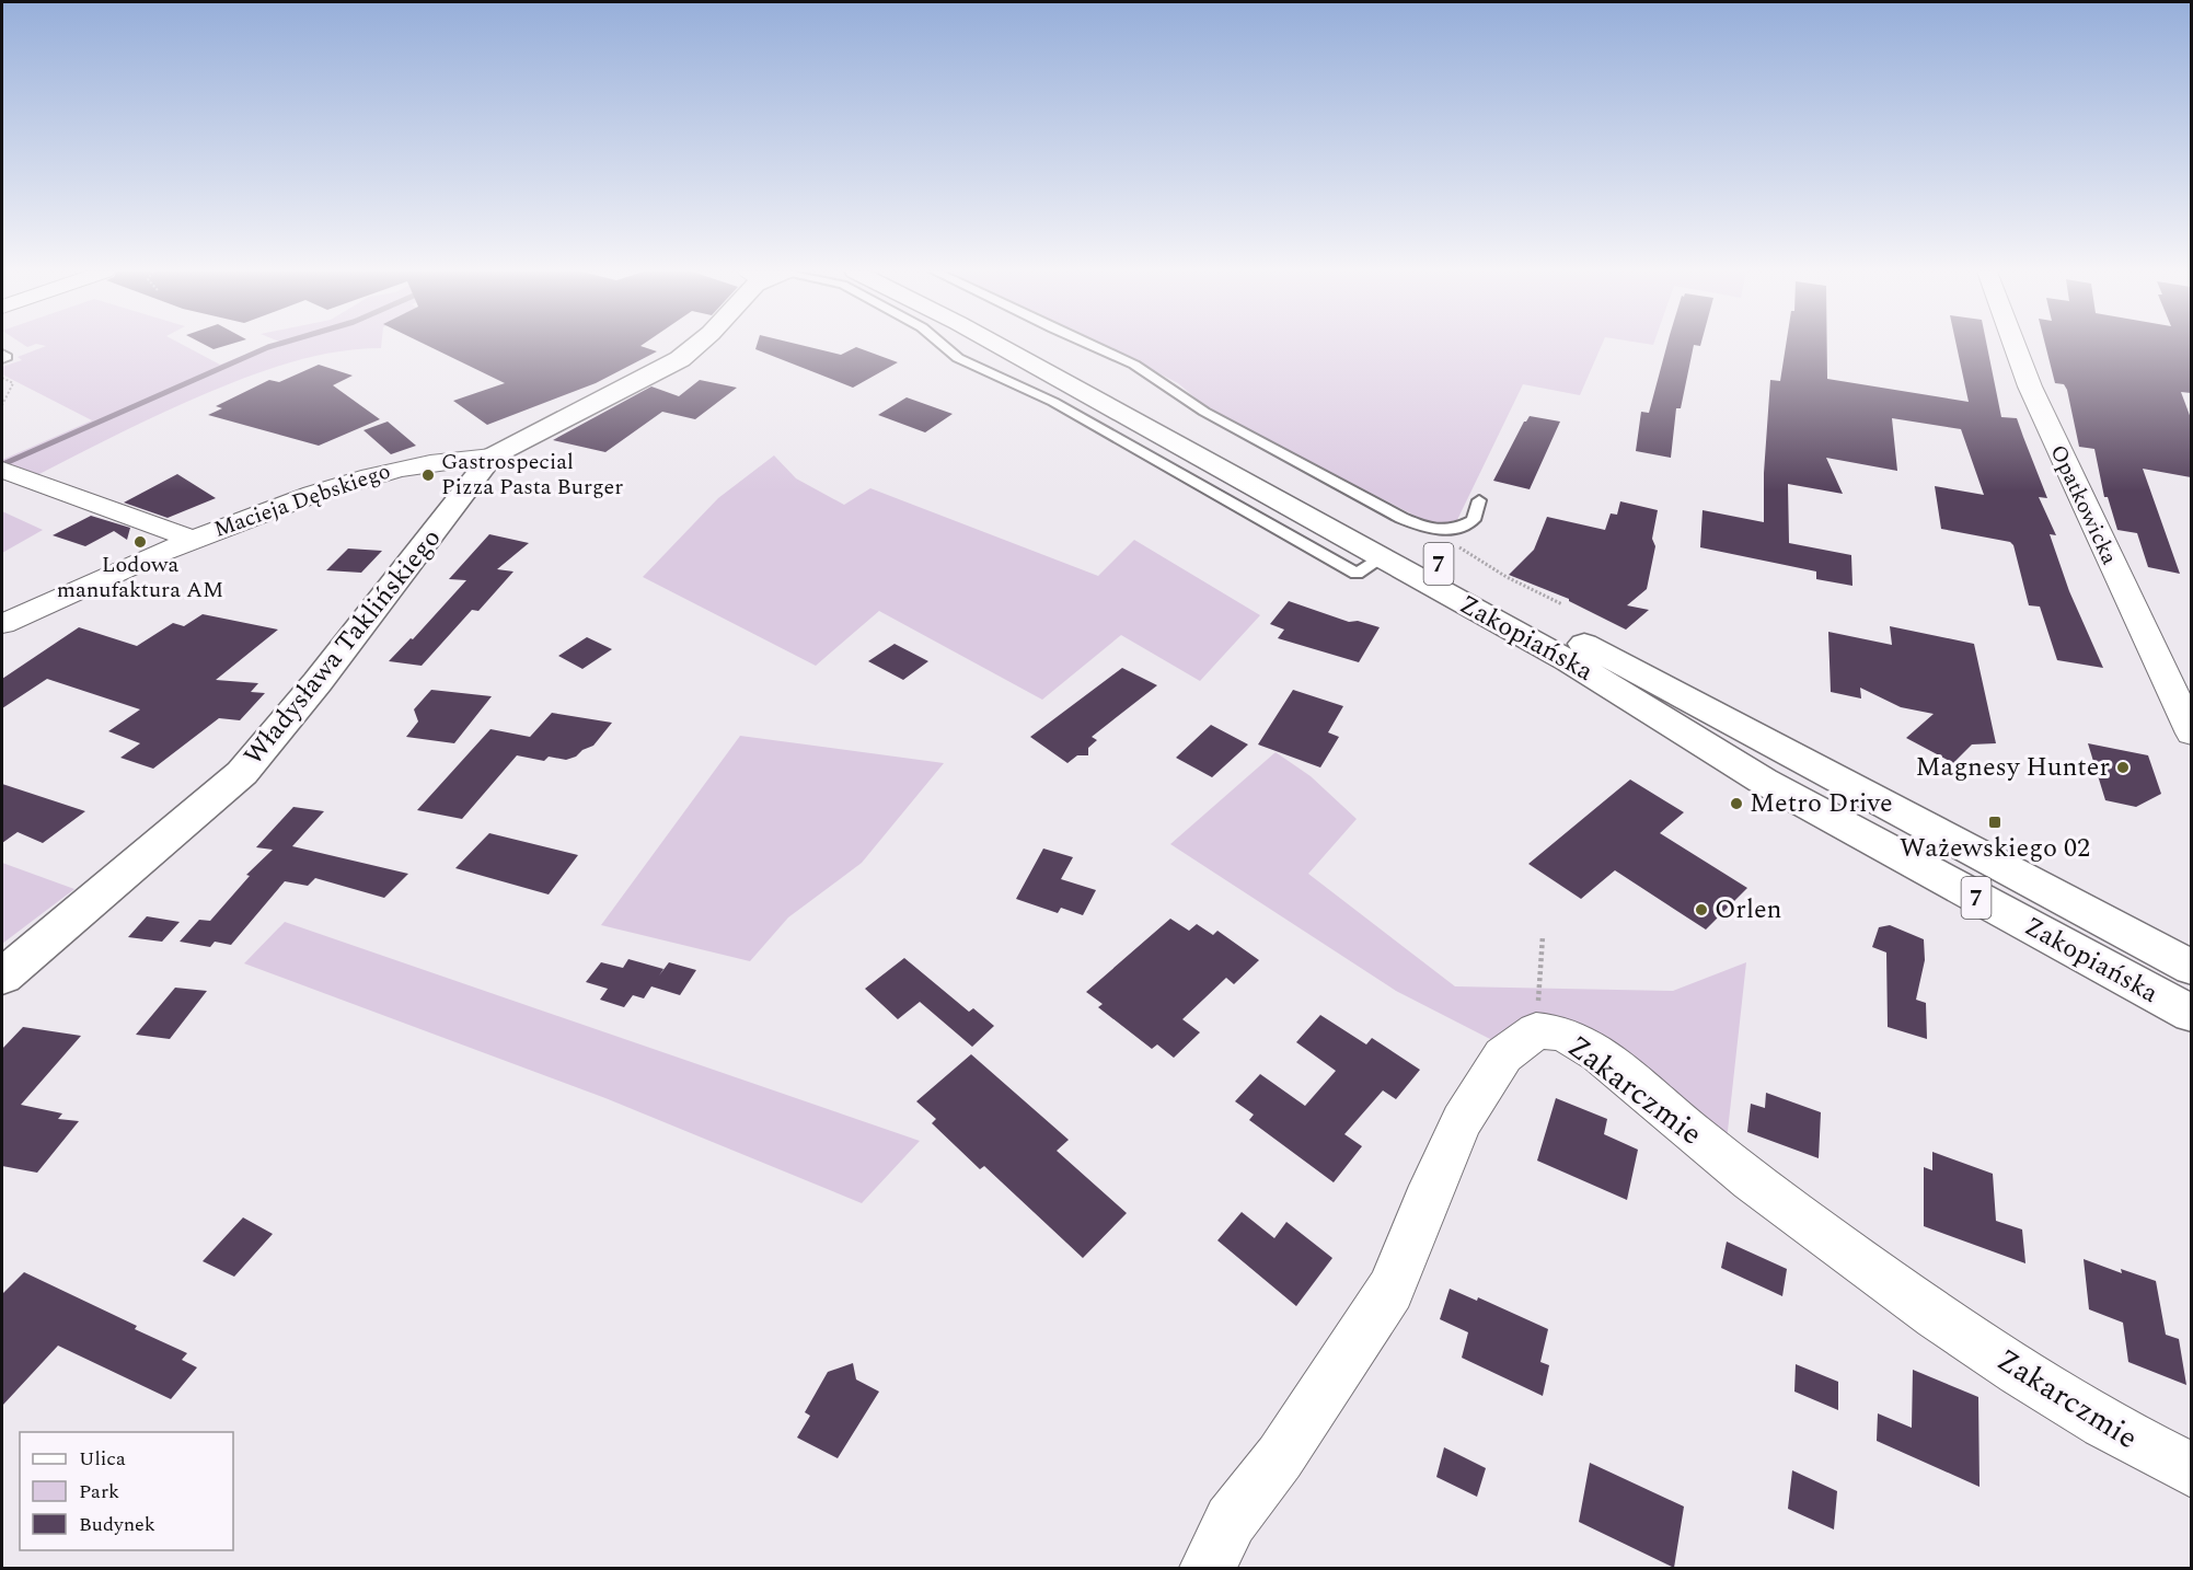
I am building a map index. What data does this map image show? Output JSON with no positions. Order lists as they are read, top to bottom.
{
  "streets": {
    "main road": ["7", "Zakopiańska", "Władysława Taklińskiego"],
    "street": ["Macieja Dębskiego", "Opatkowicka", "Zakarczmie"]
  },
  "crossings": [
    ["Macieja Dębskiego", "Władysława Taklińskiego"]
  ],
  "places": {
    "other": [
      "Gastrospecial Pizza Pasta Burger",
      "Lodowa manufaktura AM",
      "Magnesy Hunter",
      "Metro Drive",
      "Orlen"
    ],
    "transit": ["Ważewskiego 02"]
  },
  "legend": ["Ulica", "Park", "Budynek"]
}
